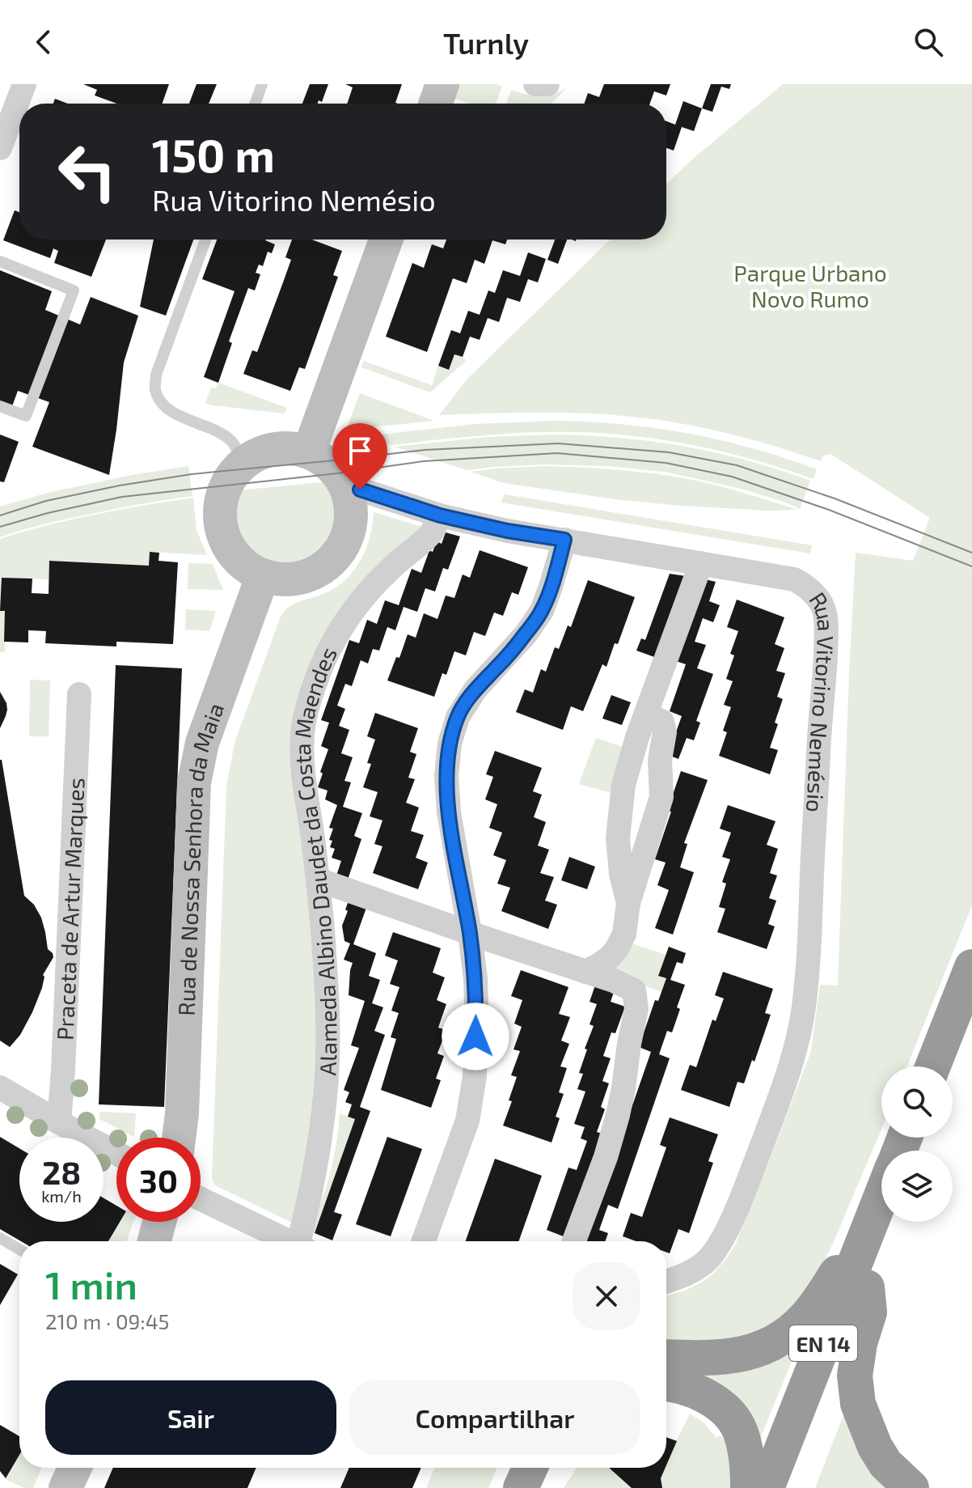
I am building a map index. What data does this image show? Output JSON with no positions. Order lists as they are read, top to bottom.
{
  "streets": {
    "highway": ["EN 14"],
    "street": [
      "Rua Vitorino Nemésio",
      "Rua de Nossa Senhora da Maia",
      "Alameda Albino Daudet da Costa Maendes",
      "Praceta de Artur Marques"
    ]
  },
  "crossings": [
    ["Rua Vitorino Nemésio", "Rua de Nossa Senhora da Maia"],
    ["Rua Vitorino Nemésio", "Alameda Albino Daudet da Costa Maendes"]
  ],
  "parks": ["Parque Urbano Novo Rumo"],
  "page": {
    "header": "Turnly",
    "turn": ["150 m", "Rua Vitorino Nemésio"],
    "speed": "28 km/h",
    "limit": "30",
    "heading": ["1 min", "210 m · 09:45"],
    "buttons": ["Sair", "Compartilhar"]
  }
}
